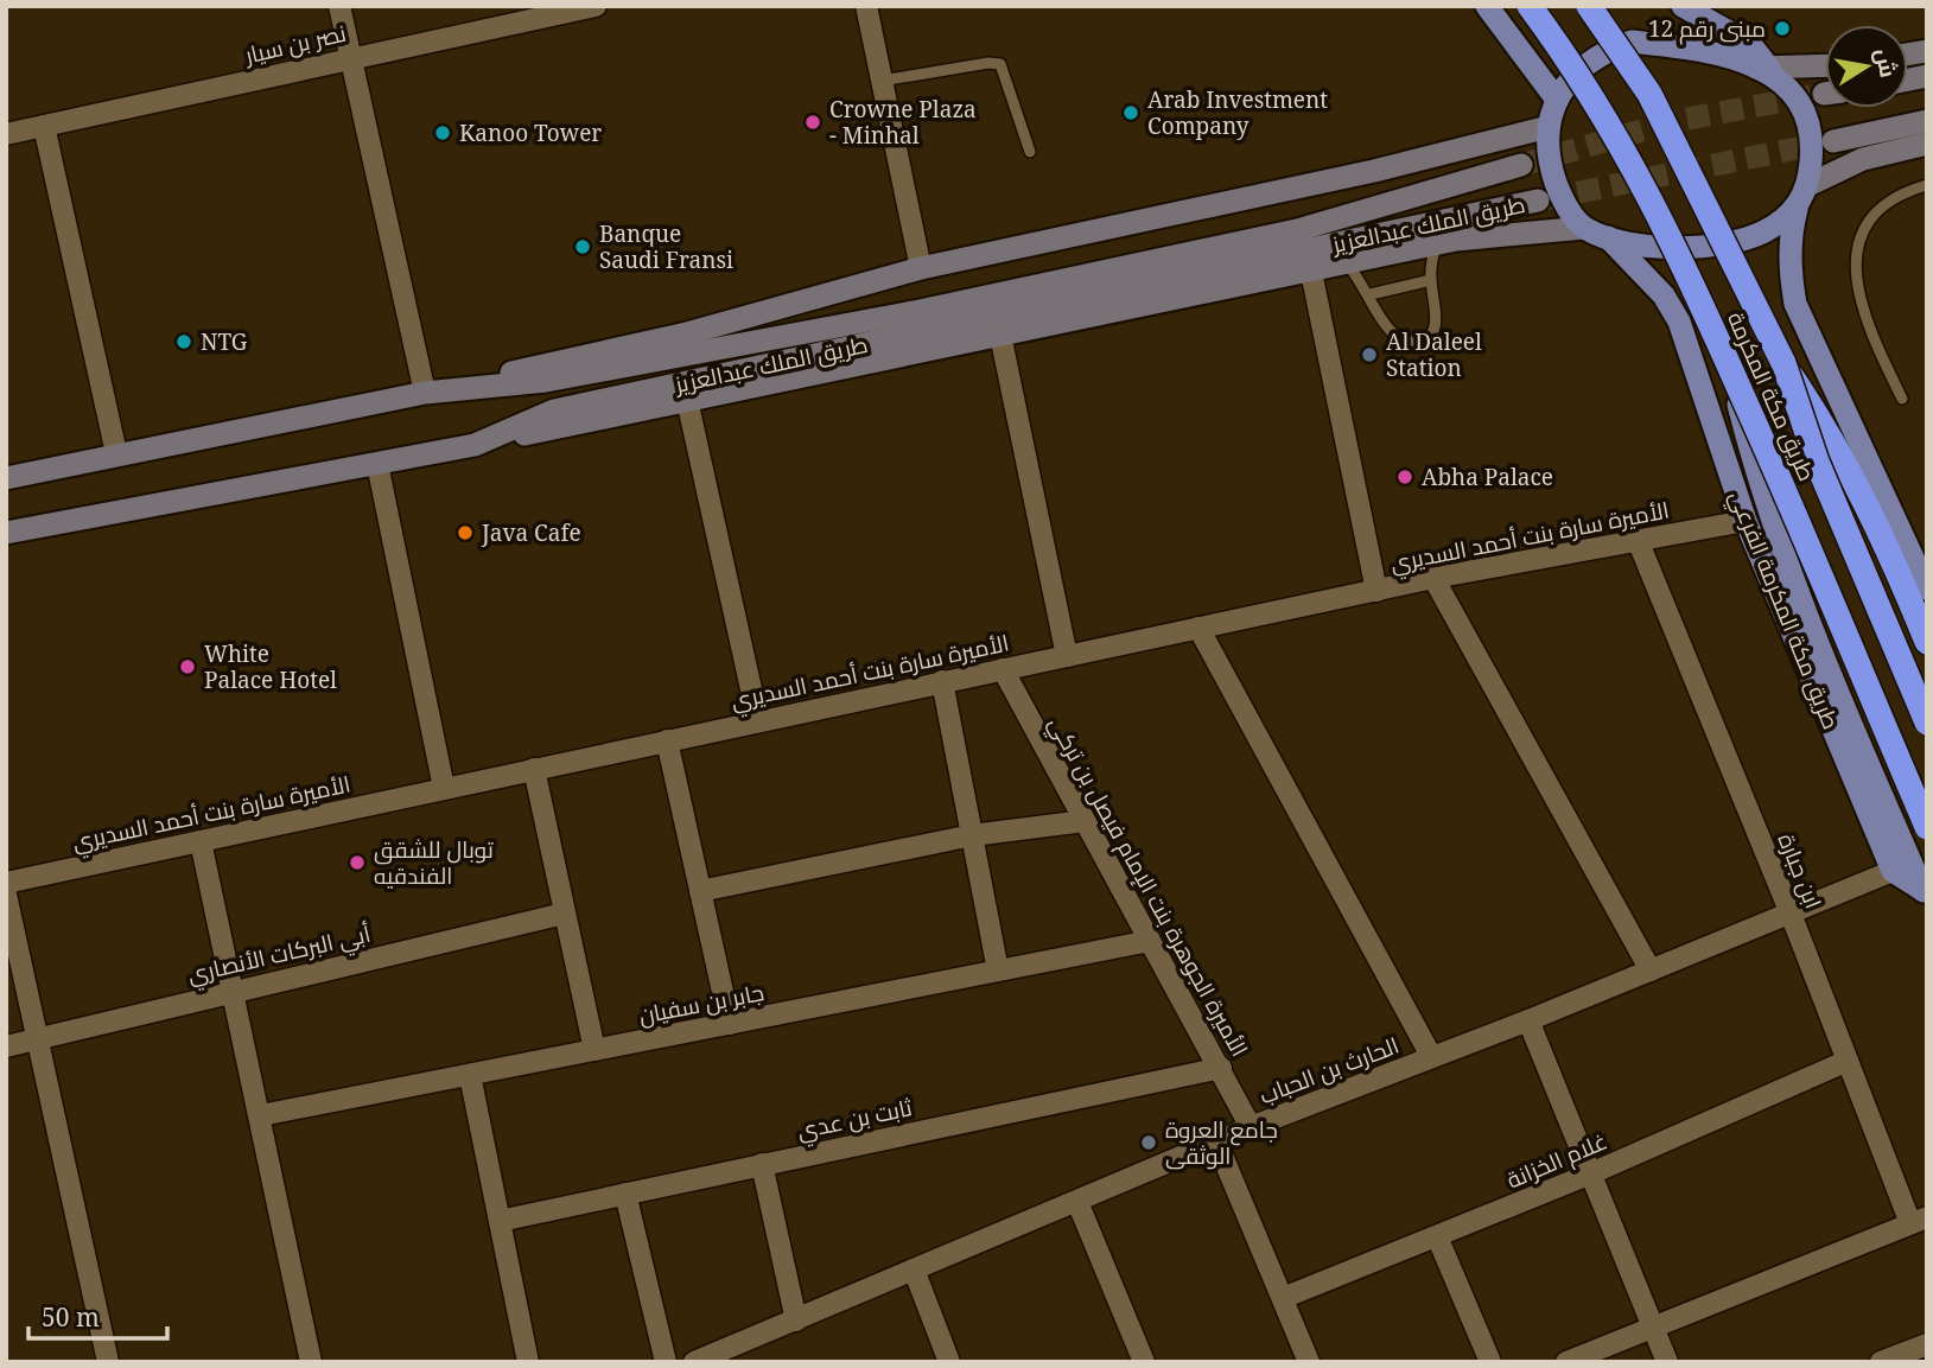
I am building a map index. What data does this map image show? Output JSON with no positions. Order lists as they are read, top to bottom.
{
  "streets": {
    "highway": ["طريق مكة المكرمة"],
    "main road": ["طريق الملك عبدالعزيز", "طريق مكة المكرمة الفرعي"],
    "street": [
      "نصر بن سيار",
      "الأميرة سارة بنت أحمد السديري",
      "ابن جبارة",
      "الأميرة الجوهرة بنت الإمام فيصل بن تركي",
      "أبي البركات الأنصاري",
      "جابر بن سفيان",
      "الحارث بن الحباب",
      "ثابت بن عدي",
      "غلام الخزانة"
    ]
  },
  "crossings": [
    ["الأميرة سارة بنت أحمد السديري", "طريق مكة المكرمة الفرعي"],
    ["الأميرة سارة بنت أحمد السديري", "ابن جبارة"],
    ["الأميرة سارة بنت أحمد السديري", "الأميرة الجوهرة بنت الإمام فيصل بن تركي"],
    ["طريق مكة المكرمة الفرعي", "الحارث بن الحباب"],
    ["ابن جبارة", "الحارث بن الحباب"],
    ["ابن جبارة", "غلام الخزانة"],
    ["الأميرة الجوهرة بنت الإمام فيصل بن تركي", "جابر بن سفيان"],
    ["الأميرة الجوهرة بنت الإمام فيصل بن تركي", "الحارث بن الحباب"],
    ["الأميرة الجوهرة بنت الإمام فيصل بن تركي", "ثابت بن عدي"]
  ],
  "places": [
    "مبنى رقم 12",
    "Arab Investment Company",
    "Crowne Plaza - Minhal",
    "Kanoo Tower",
    "Banque Saudi Fransi",
    "NTG",
    "Al Daleel Station",
    "Abha Palace",
    "Java Cafe",
    "White Palace Hotel",
    "توبال للشقق الفندقيه",
    "جامع العروة الوثقى"
  ],
  "scale_bar": "50 m",
  "north": "right"
}
